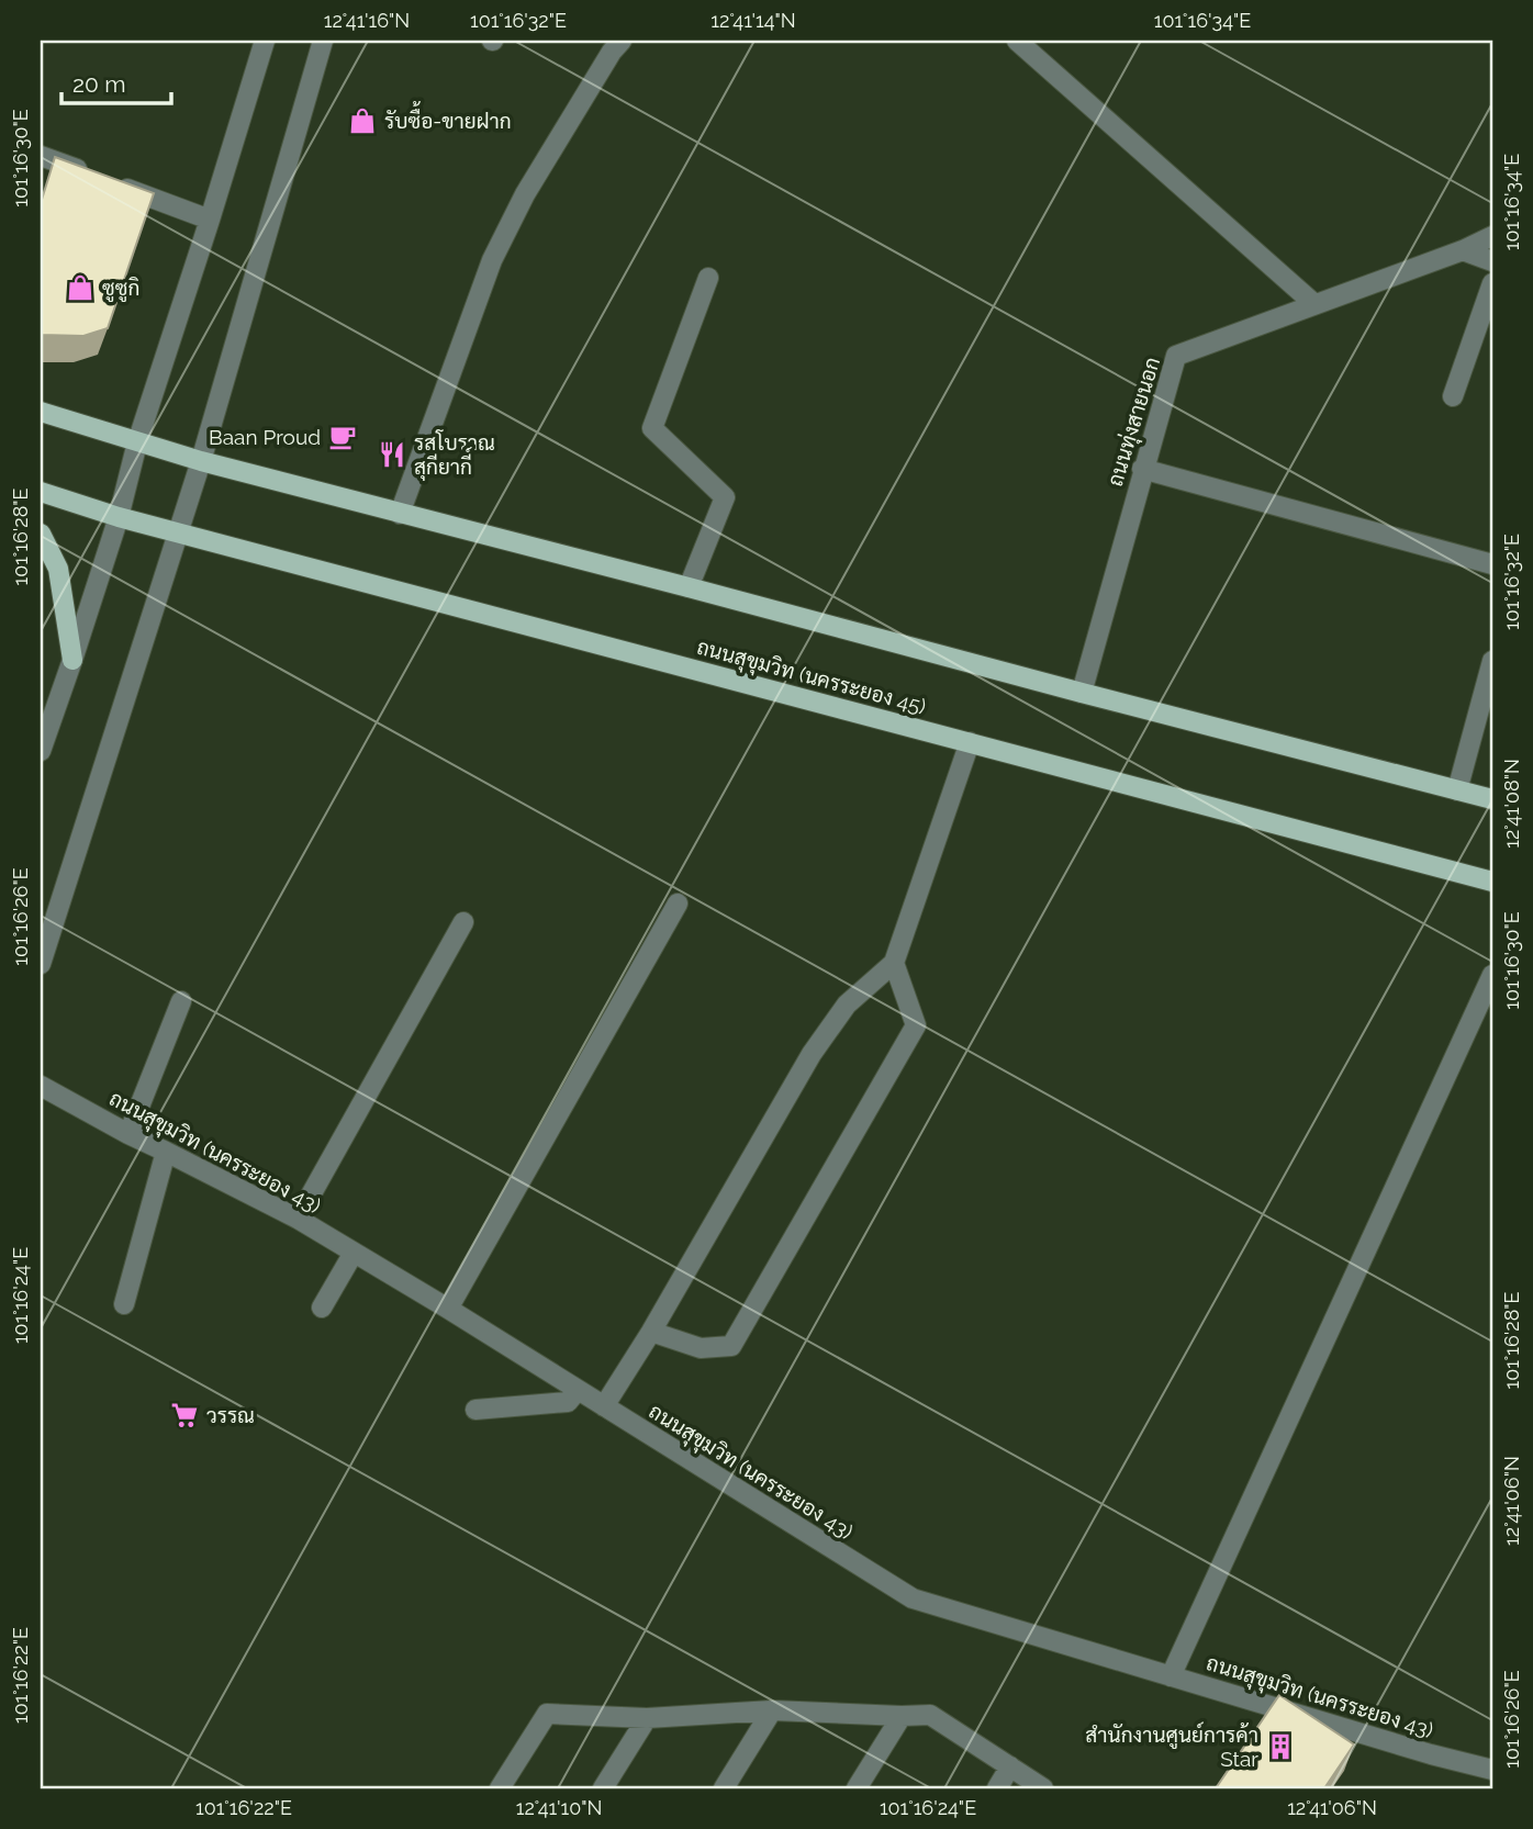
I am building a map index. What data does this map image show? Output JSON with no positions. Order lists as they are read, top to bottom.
{
  "streets": {
    "main road": ["ถนนสุขุมวิท (นครระยอง 45)"],
    "street": ["ถนนทุ่งสายนอก", "ถนนสุขุมวิท (นครระยอง 43)"]
  },
  "places": {
    "shop": ["รับซื้อ-ขายฝาก", "ซูซูกิ"],
    "cafe": ["Baan Proud"],
    "restaurant": ["รสโบราณ สุกียากี์"],
    "supermarket": ["วรรณ"],
    "building": ["สำนักงานศูนย์การค้า Star"]
  },
  "scale_bar": "20 m",
  "coordinates": [
    "12°41'16\"N",
    "101°16'32\"E",
    "12°41'14\"N",
    "101°16'34\"E",
    "101°16'30\"E",
    "101°16'28\"E",
    "12°41'08\"N",
    "101°16'26\"E",
    "101°16'24\"E",
    "12°41'06\"N",
    "101°16'22\"E",
    "12°41'10\"N"
  ]
}
